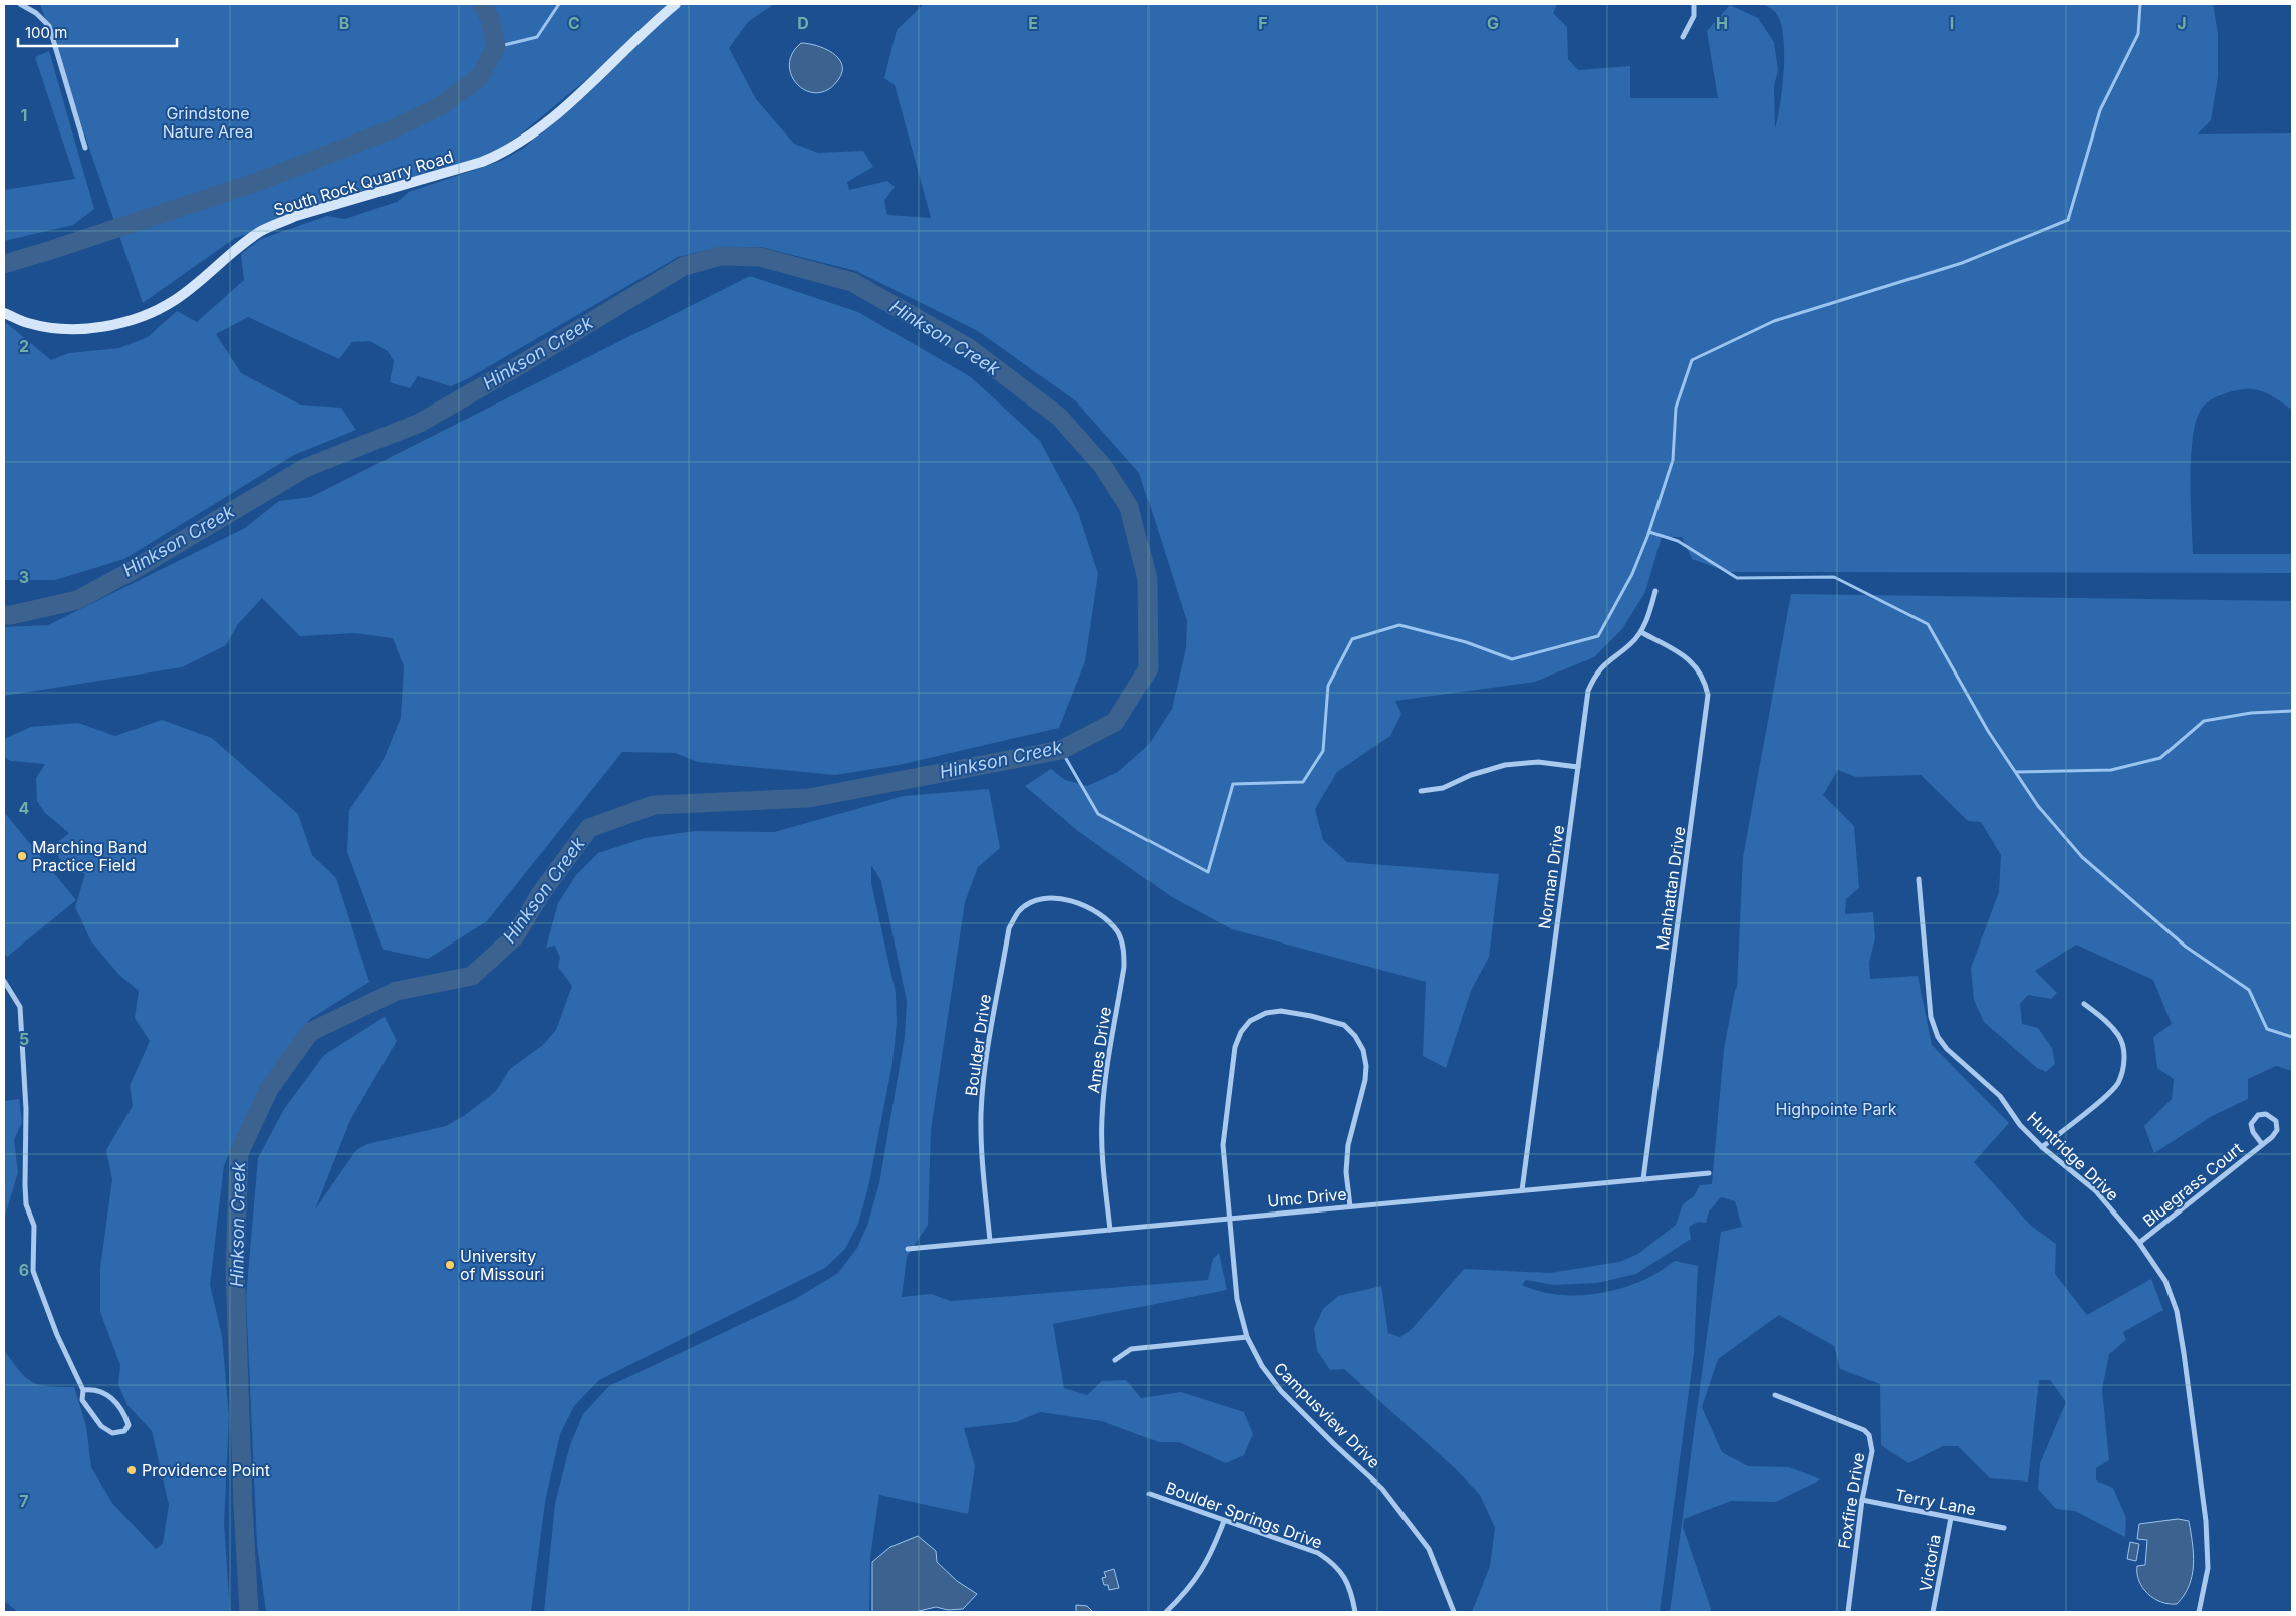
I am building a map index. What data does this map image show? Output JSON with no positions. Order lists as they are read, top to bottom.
{
  "streets": {
    "street": [
      "South Rock Quarry Road",
      "Norman Drive",
      "Manhattan Drive",
      "Boulder Drive",
      "Ames Drive",
      "Huntridge Drive",
      "Bluegrass Court",
      "Umc Drive",
      "Campusview Drive",
      "Foxfire Drive",
      "Terry Lane",
      "Boulder Springs Drive",
      "Victoria"
    ]
  },
  "crossings": [
    ["Norman Drive", "Manhattan Drive"],
    ["Norman Drive", "Umc Drive"],
    ["Manhattan Drive", "Umc Drive"],
    ["Boulder Drive", "Ames Drive"],
    ["Boulder Drive", "Umc Drive"],
    ["Ames Drive", "Umc Drive"],
    ["Huntridge Drive", "Bluegrass Court"],
    ["Umc Drive", "Campusview Drive"],
    ["Foxfire Drive", "Terry Lane"],
    ["Terry Lane", "Victoria"]
  ],
  "water": ["Hinkson Creek"],
  "parks": ["Grindstone Nature Area", "Highpointe Park"],
  "places": ["Marching Band Practice Field", "University of Missouri", "Providence Point"],
  "scale_bar": "100 m",
  "grid": {
    "columns": [
      "B",
      "C",
      "D",
      "E",
      "F",
      "G",
      "H",
      "I",
      "J"
    ],
    "rows": [
      "1",
      "2",
      "3",
      "4",
      "5",
      "6",
      "7"
    ]
  }
}
